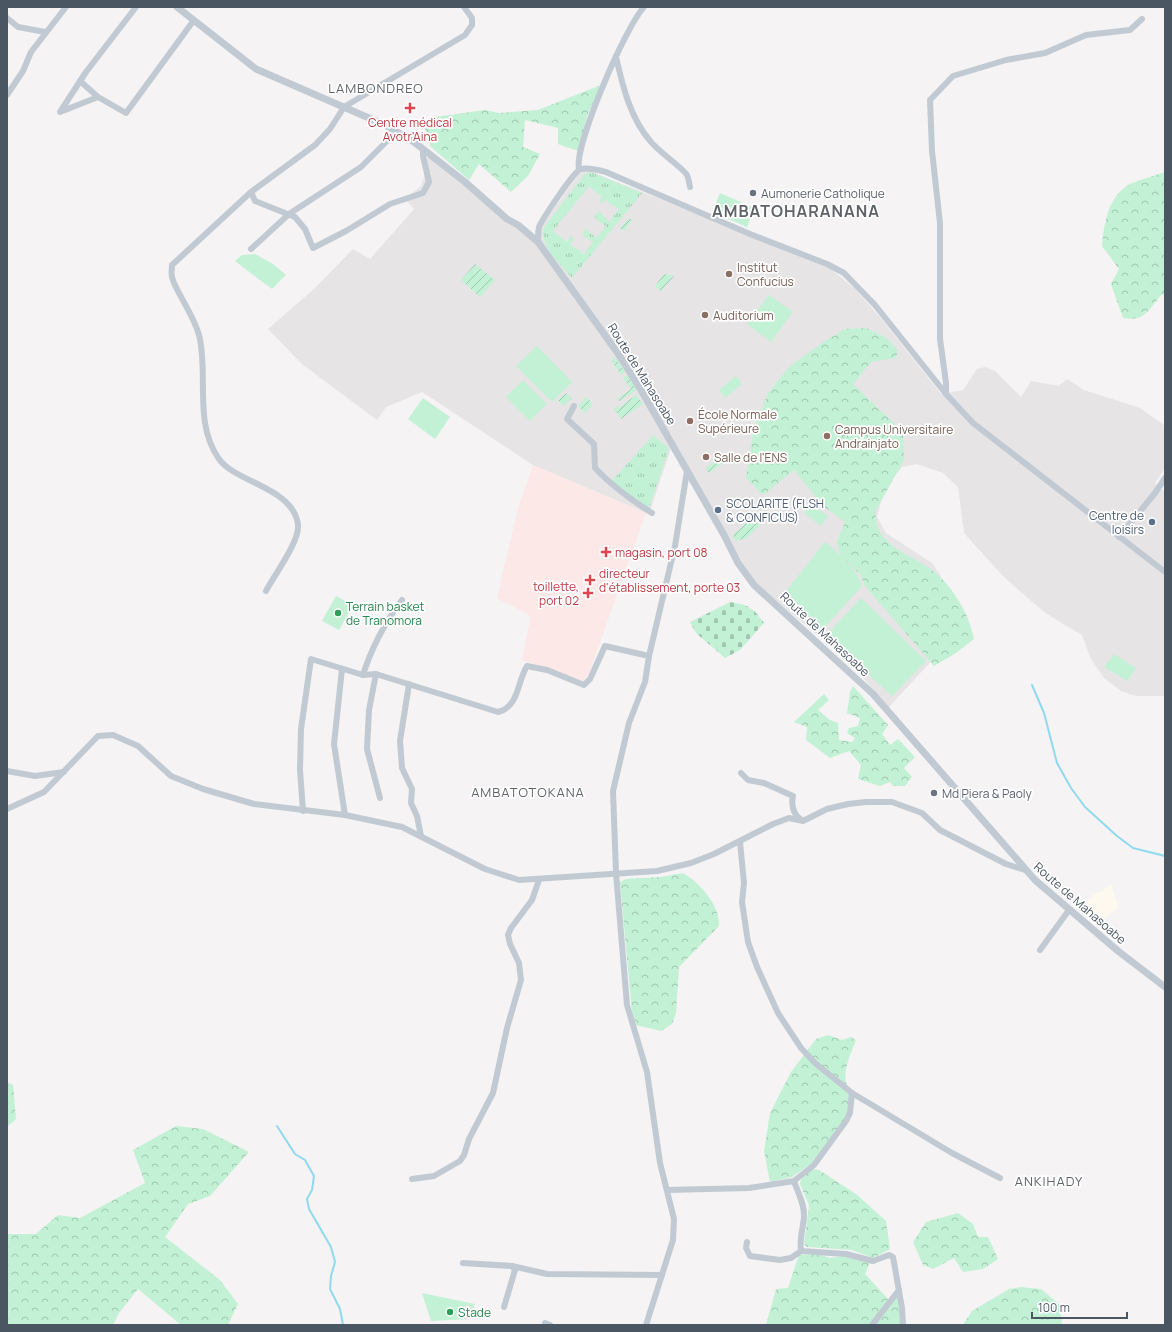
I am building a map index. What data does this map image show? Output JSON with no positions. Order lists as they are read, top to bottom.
{
  "streets": {
    "street": ["Route de Mahasoabe"]
  },
  "districts": [
    "LAMBONDREO",
    "AMBATOHARANANA",
    "AMBATOTOKANA",
    "ANKIHADY"
  ],
  "places": {
    "health": [
      "Centre médical Avotr'Aina",
      "magasin, port 08",
      "directeur d'établissement, porte 03",
      "toillette, port 02"
    ],
    "other": [
      "Aumonerie Catholique",
      "Institut Confucius",
      "Auditorium",
      "École Normale Supérieure",
      "Campus Universitaire Andrainjato",
      "Salle de l'ENS",
      "SCOLARITE (FLSH & CONFICUS)",
      "Centre de loisirs",
      "Terrain basket de Tranomora",
      "Md Piera & Paoly",
      "Stade"
    ]
  },
  "scale_bar": "100 m"
}
